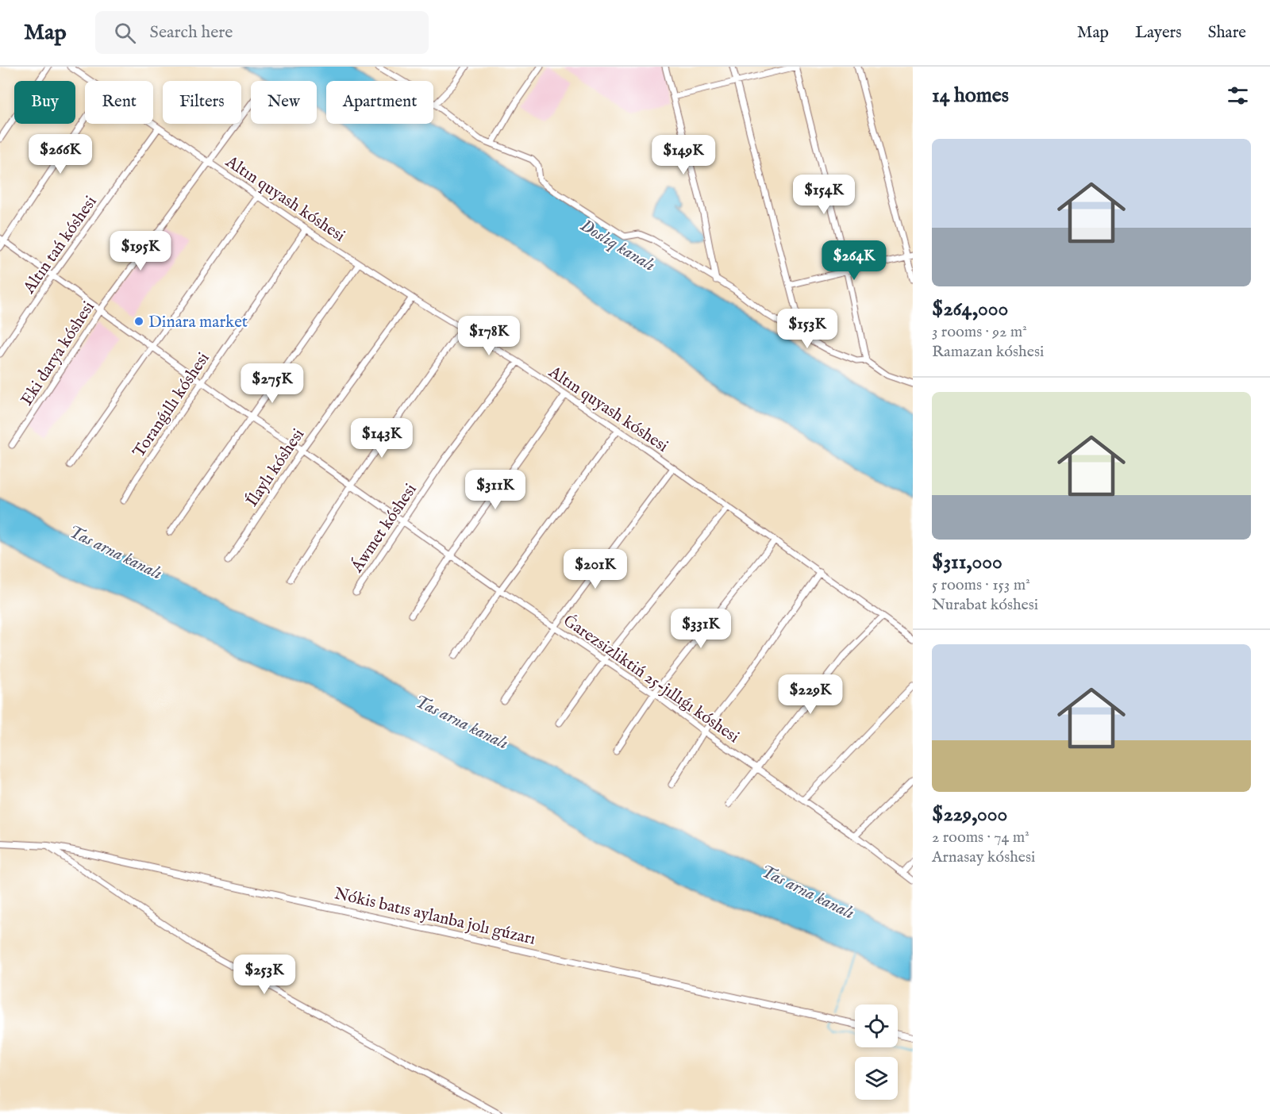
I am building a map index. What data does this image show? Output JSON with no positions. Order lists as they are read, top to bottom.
{
  "streets": {
    "main road": ["Nókis batıs aylanba jolı gúzarı"],
    "street": [
      "Altın quyash kóshesi",
      "Altın tań kóshesi",
      "Eki darya kóshesi",
      "Toranǵıllı kóshesi",
      "Ílaylı kóshesi",
      "Áwmet kóshesi",
      "Ǵarezsizliktiń 25-jıllıǵı kóshesi"
    ]
  },
  "crossings": [
    ["Altın quyash kóshesi", "Altın tań kóshesi"],
    ["Altın quyash kóshesi", "Eki darya kóshesi"],
    ["Altın quyash kóshesi", "Toranǵıllı kóshesi"],
    ["Altın quyash kóshesi", "Ílaylı kóshesi"],
    ["Altın quyash kóshesi", "Áwmet kóshesi"],
    ["Altın tań kóshesi", "Ǵarezsizliktiń 25-jıllıǵı kóshesi"],
    ["Eki darya kóshesi", "Ǵarezsizliktiń 25-jıllıǵı kóshesi"],
    ["Toranǵıllı kóshesi", "Ǵarezsizliktiń 25-jıllıǵı kóshesi"],
    ["Ílaylı kóshesi", "Ǵarezsizliktiń 25-jıllıǵı kóshesi"],
    ["Áwmet kóshesi", "Ǵarezsizliktiń 25-jıllıǵı kóshesi"]
  ],
  "water": ["Doslıq kanalı", "Tas arna kanalı"],
  "places": ["Dinara market"],
  "page": {
    "header": "Map",
    "search": "Search here",
    "nav": ["Map", "Layers", "Share"],
    "heading": "14 homes",
    "chip": [
      "Buy",
      "Rent",
      "Filters",
      "New",
      "Apartment"
    ],
    "list": [
      {
        "name": "$264,000",
        "note": "3 rooms · 92 m² · Ramazan kóshesi"
      },
      {
        "name": "$311,000",
        "note": "5 rooms · 153 m² · Nurabat kóshesi"
      },
      {
        "name": "$229,000",
        "note": "2 rooms · 74 m² · Arnasay kóshesi"
      }
    ],
    "price": [
      "$266K",
      "$149K",
      "$154K",
      "$195K",
      "$264K",
      "$153K",
      "$178K",
      "$275K",
      "$143K",
      "$311K",
      "$201K",
      "$331K",
      "$229K",
      "$253K"
    ]
  }
}
